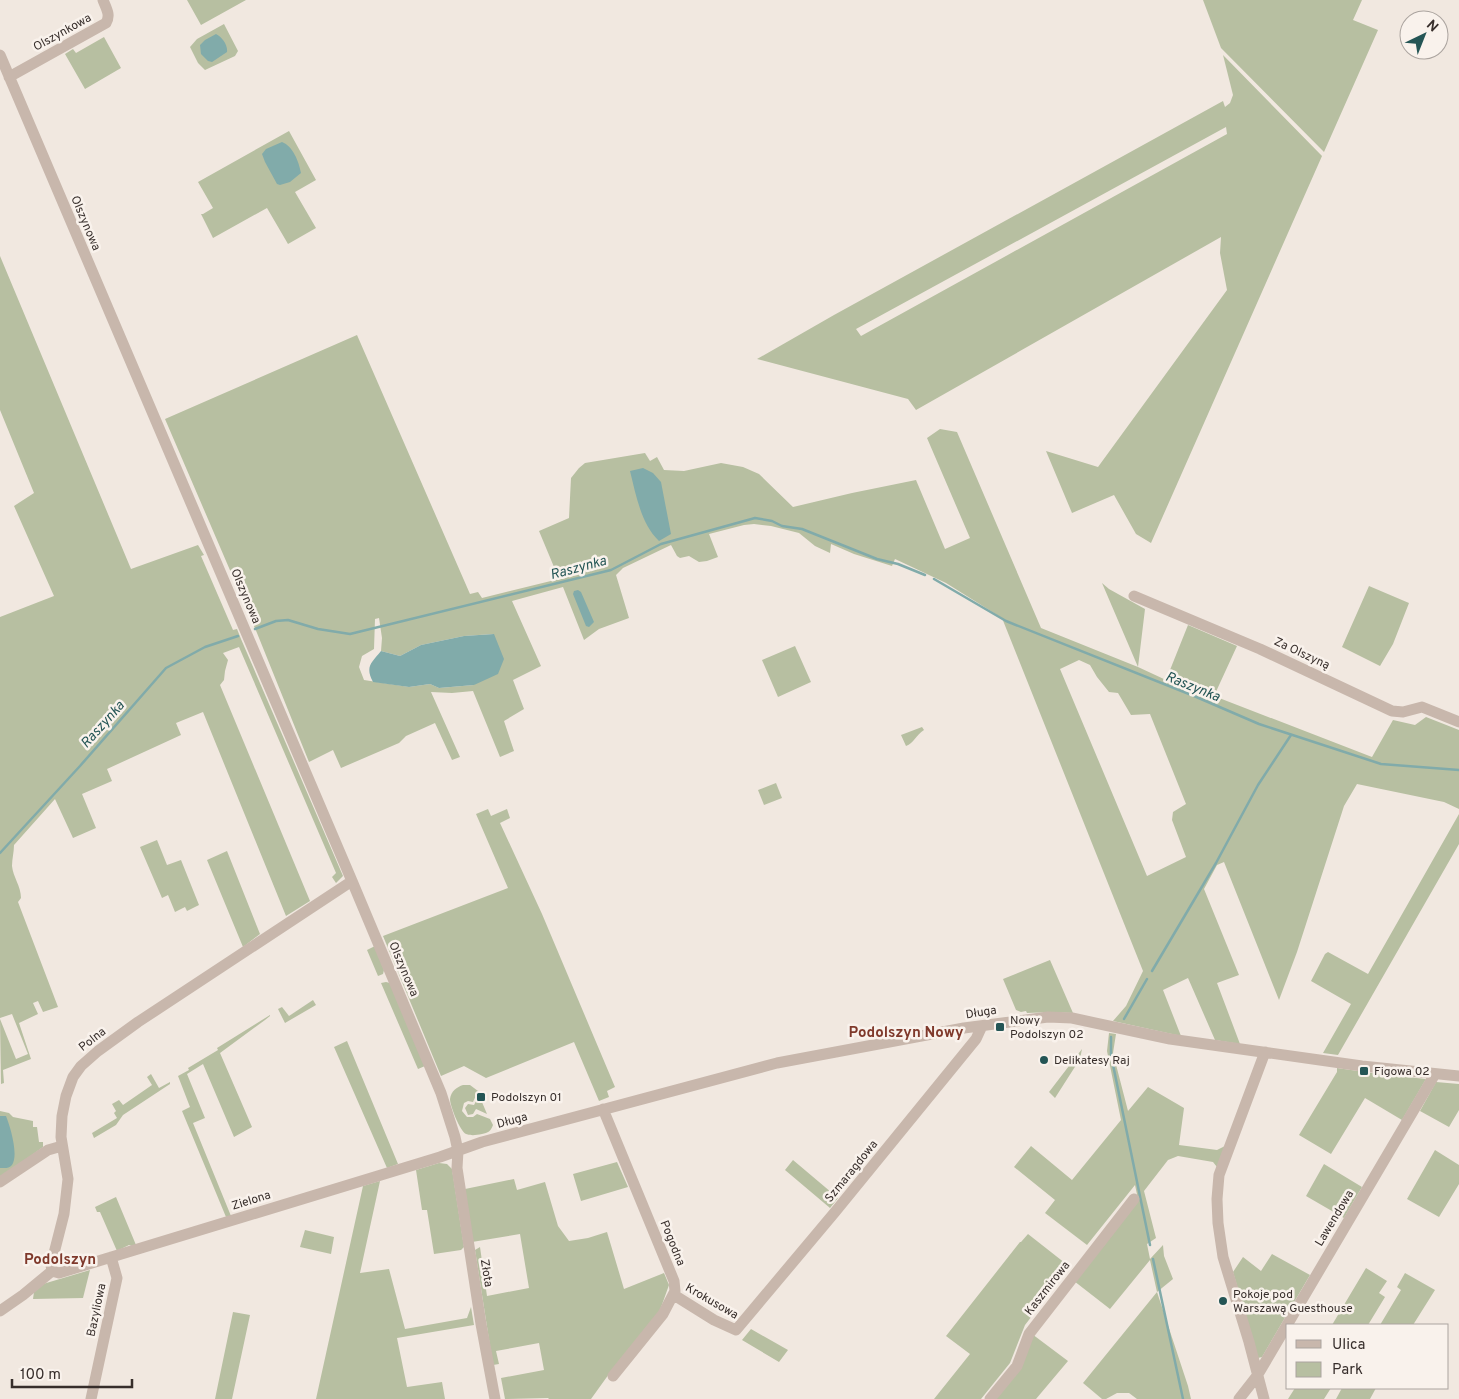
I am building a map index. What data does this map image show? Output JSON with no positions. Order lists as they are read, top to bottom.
{
  "streets": {
    "street": [
      "Olszynkowa",
      "Olszynowa",
      "Za Olszyną",
      "Długa",
      "Polna",
      "Szmaragdowa",
      "Zielona",
      "Lawendowa",
      "Pogodna",
      "Złota",
      "Kaszmirowa",
      "Krokusowa",
      "Bazyliowa"
    ]
  },
  "crossings": [
    ["Olszynkowa", "Olszynowa"],
    ["Olszynowa", "Długa"],
    ["Olszynowa", "Polna"],
    ["Olszynowa", "Zielona"],
    ["Olszynowa", "Złota"],
    ["Długa", "Szmaragdowa"],
    ["Długa", "Zielona"],
    ["Długa", "Lawendowa"],
    ["Długa", "Pogodna"],
    ["Długa", "Złota"],
    ["Polna", "Zielona"],
    ["Szmaragdowa", "Krokusowa"],
    ["Zielona", "Złota"],
    ["Zielona", "Bazyliowa"],
    ["Pogodna", "Krokusowa"]
  ],
  "districts": ["Podolszyn Nowy", "Podolszyn"],
  "water": ["Raszynka"],
  "places": {
    "transit": ["Nowy Podolszyn 02", "Figowa 02", "Podolszyn 01"],
    "other": ["Delikatesy Raj", "Pokoje pod Warszawą Guesthouse"]
  },
  "legend": ["Ulica", "Park"],
  "scale_bar": "100 m",
  "north": "top right"
}
